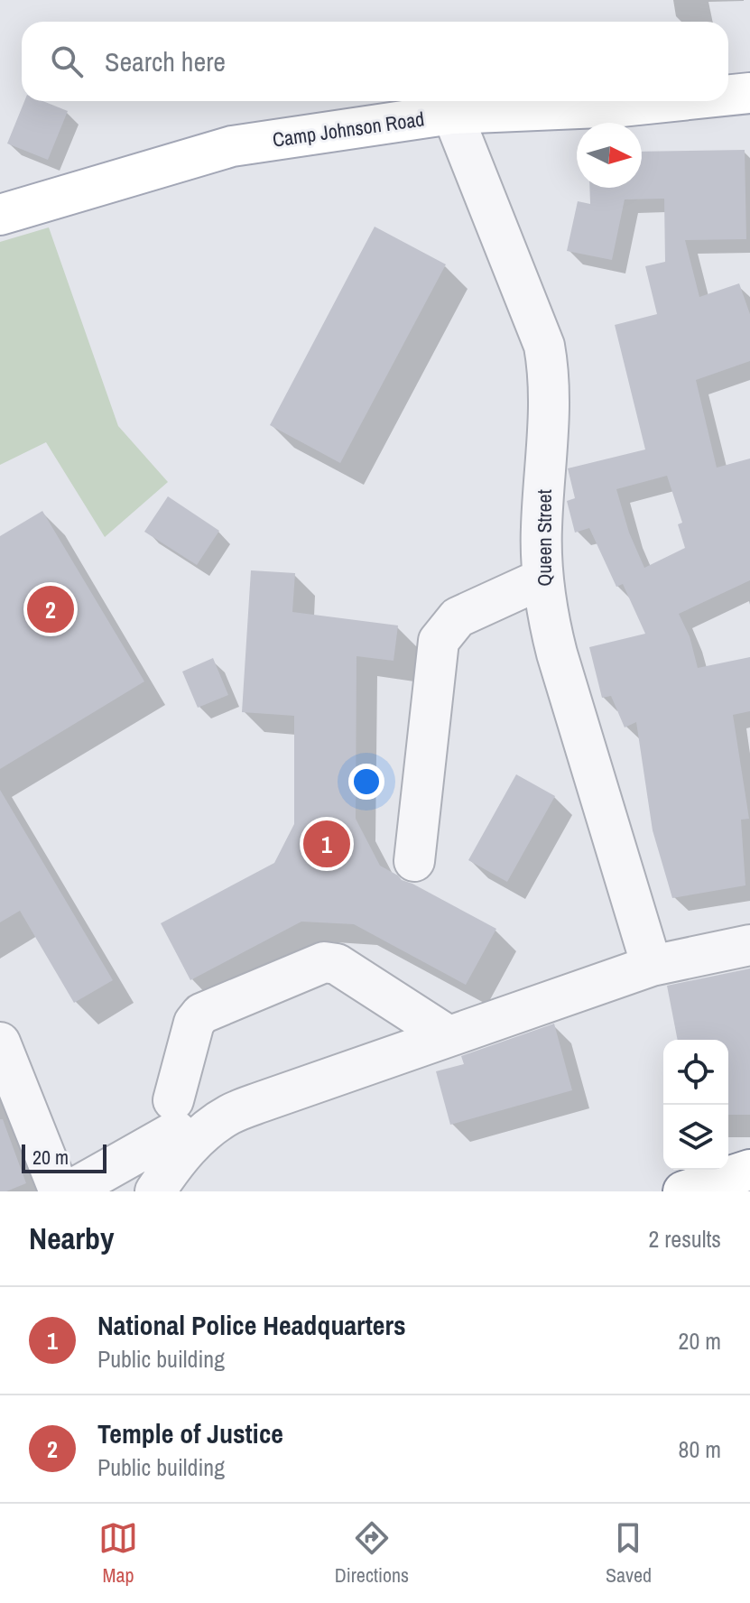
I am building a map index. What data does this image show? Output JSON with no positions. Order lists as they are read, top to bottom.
{
  "streets": {
    "main road": ["Camp Johnson Road"],
    "street": ["Queen Street"]
  },
  "crossings": [
    ["Camp Johnson Road", "Queen Street"]
  ],
  "scale_bar": "20 m",
  "north": "right",
  "page": {
    "search": "Search here",
    "pins": ["2", "1"],
    "scale": "20 m",
    "heading": ["Nearby", "2 results"],
    "list": [
      {
        "mark": "1",
        "name": "National Police Headquarters",
        "note": "Public building",
        "value": "20 m"
      },
      {
        "mark": "2",
        "name": "Temple of Justice",
        "note": "Public building",
        "value": "80 m"
      }
    ],
    "nav": ["Map", "Directions", "Saved"]
  }
}
